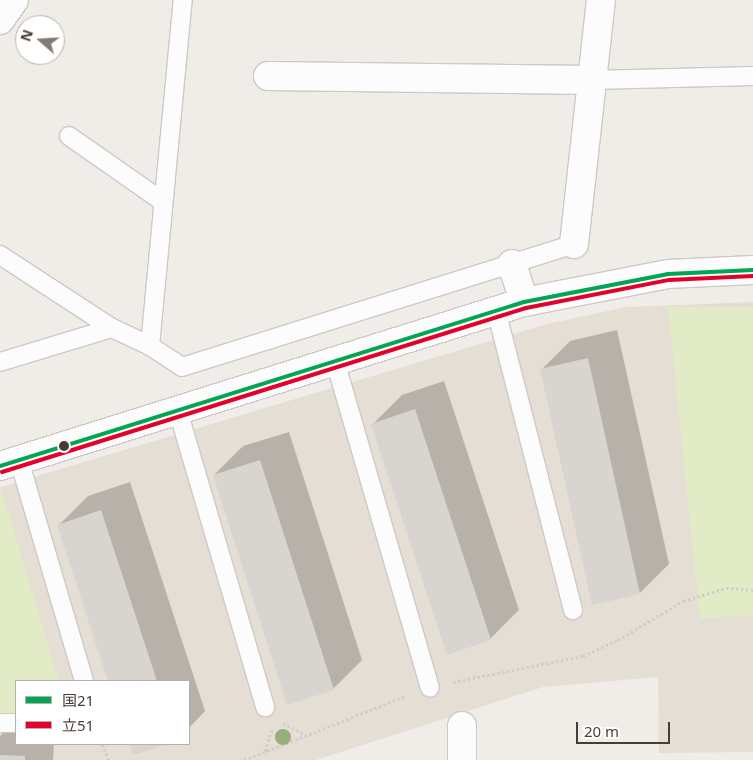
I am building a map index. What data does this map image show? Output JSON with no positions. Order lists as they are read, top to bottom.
{
  "lines": ["transit line 国21", "transit line 立51"],
  "legend": ["国21", "立51"],
  "scale_bar": "20 m",
  "north": "left"
}
